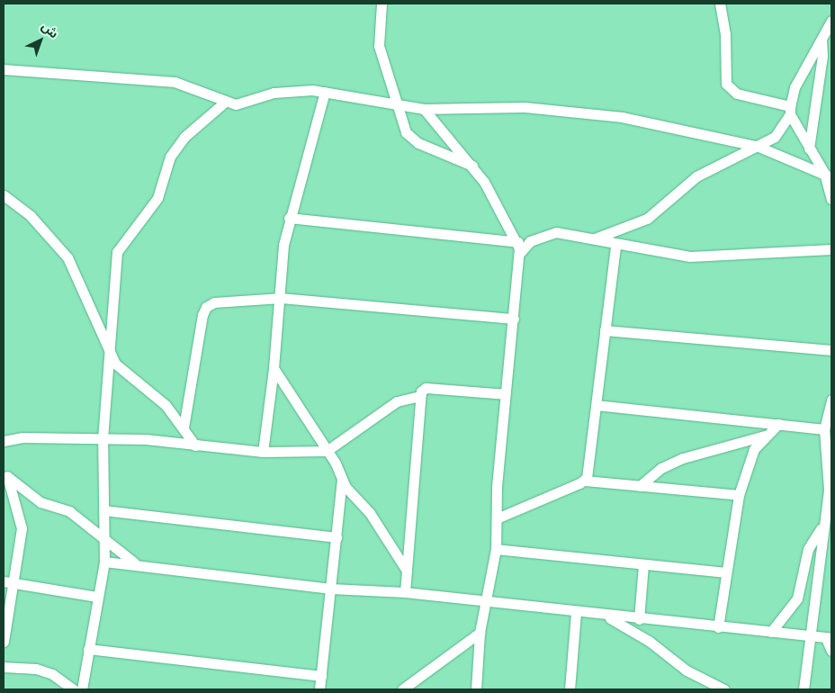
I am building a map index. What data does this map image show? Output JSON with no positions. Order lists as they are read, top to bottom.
{
  "north": "top right"
}
